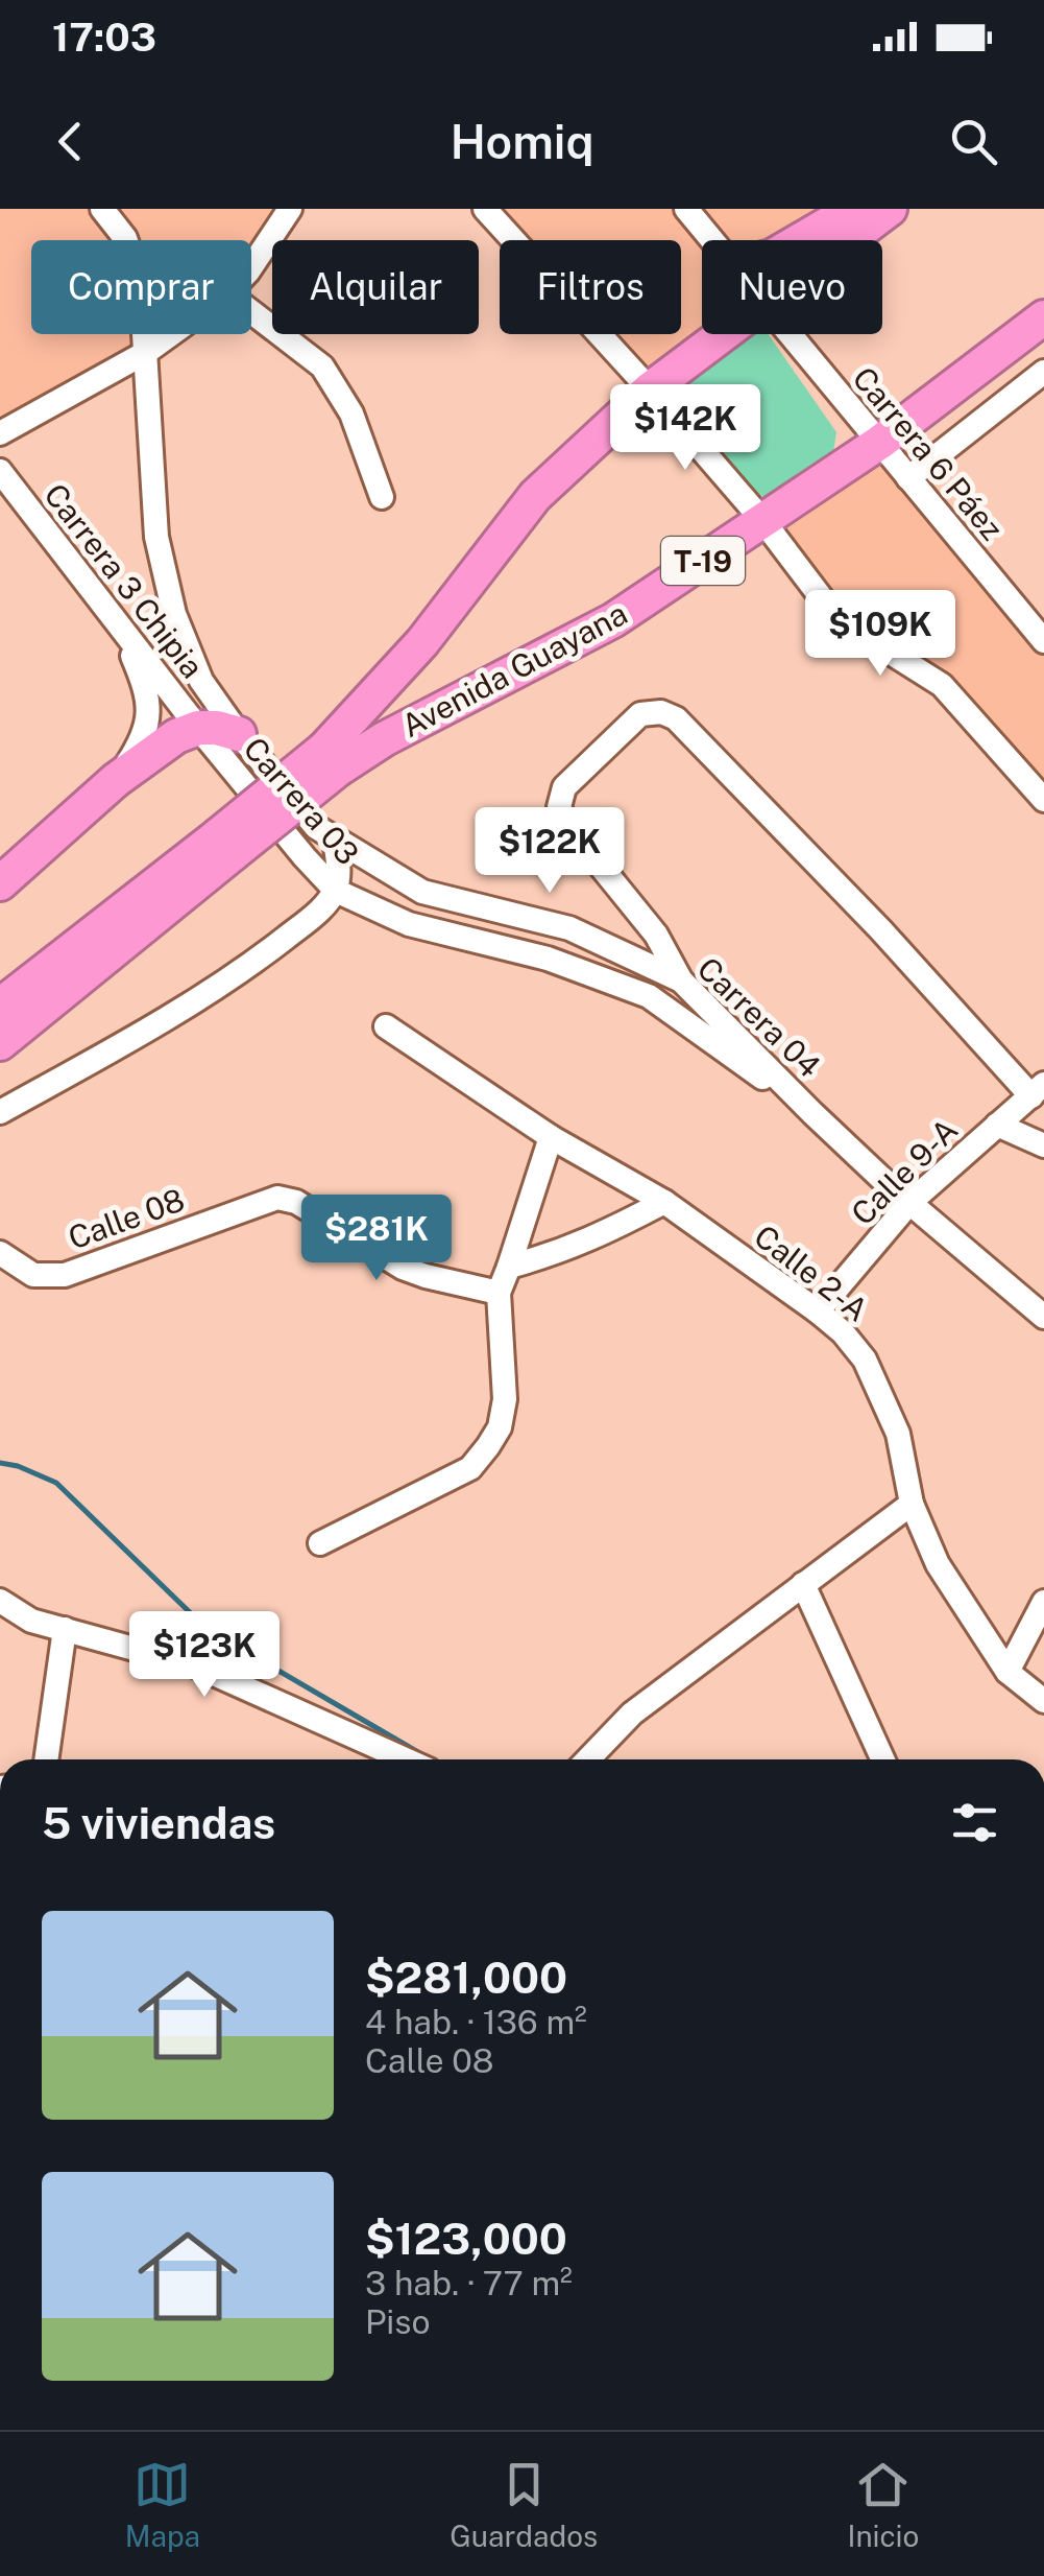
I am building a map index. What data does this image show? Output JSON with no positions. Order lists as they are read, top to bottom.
{
  "streets": {
    "highway": ["T-19", "Avenida Guayana"],
    "street": [
      "Carrera 6 Páez",
      "Carrera 3 Chipia",
      "Carrera 03",
      "Carrera 04",
      "Calle 9-A",
      "Calle 08",
      "Calle 2-A"
    ]
  },
  "crossings": [
    ["Carrera 6 Páez", "Avenida Guayana"],
    ["Carrera 3 Chipia", "Carrera 03"],
    ["Carrera 03", "Carrera 04"],
    ["Carrera 04", "Calle 9-A"],
    ["Calle 9-A", "Calle 2-A"]
  ],
  "page": {
    "status": "17:03",
    "header": "Homiq",
    "chip": [
      "Comprar",
      "Alquilar",
      "Filtros",
      "Nuevo"
    ],
    "price": [
      "$142K",
      "$109K",
      "$122K",
      "$281K",
      "$123K"
    ],
    "heading": "5 viviendas",
    "list": [
      {
        "name": "$281,000",
        "note": "4 hab. · 136 m² · Calle 08"
      },
      {
        "name": "$123,000",
        "note": "3 hab. · 77 m² · Piso"
      }
    ],
    "tabs": ["Mapa", "Guardados", "Inicio"]
  }
}
